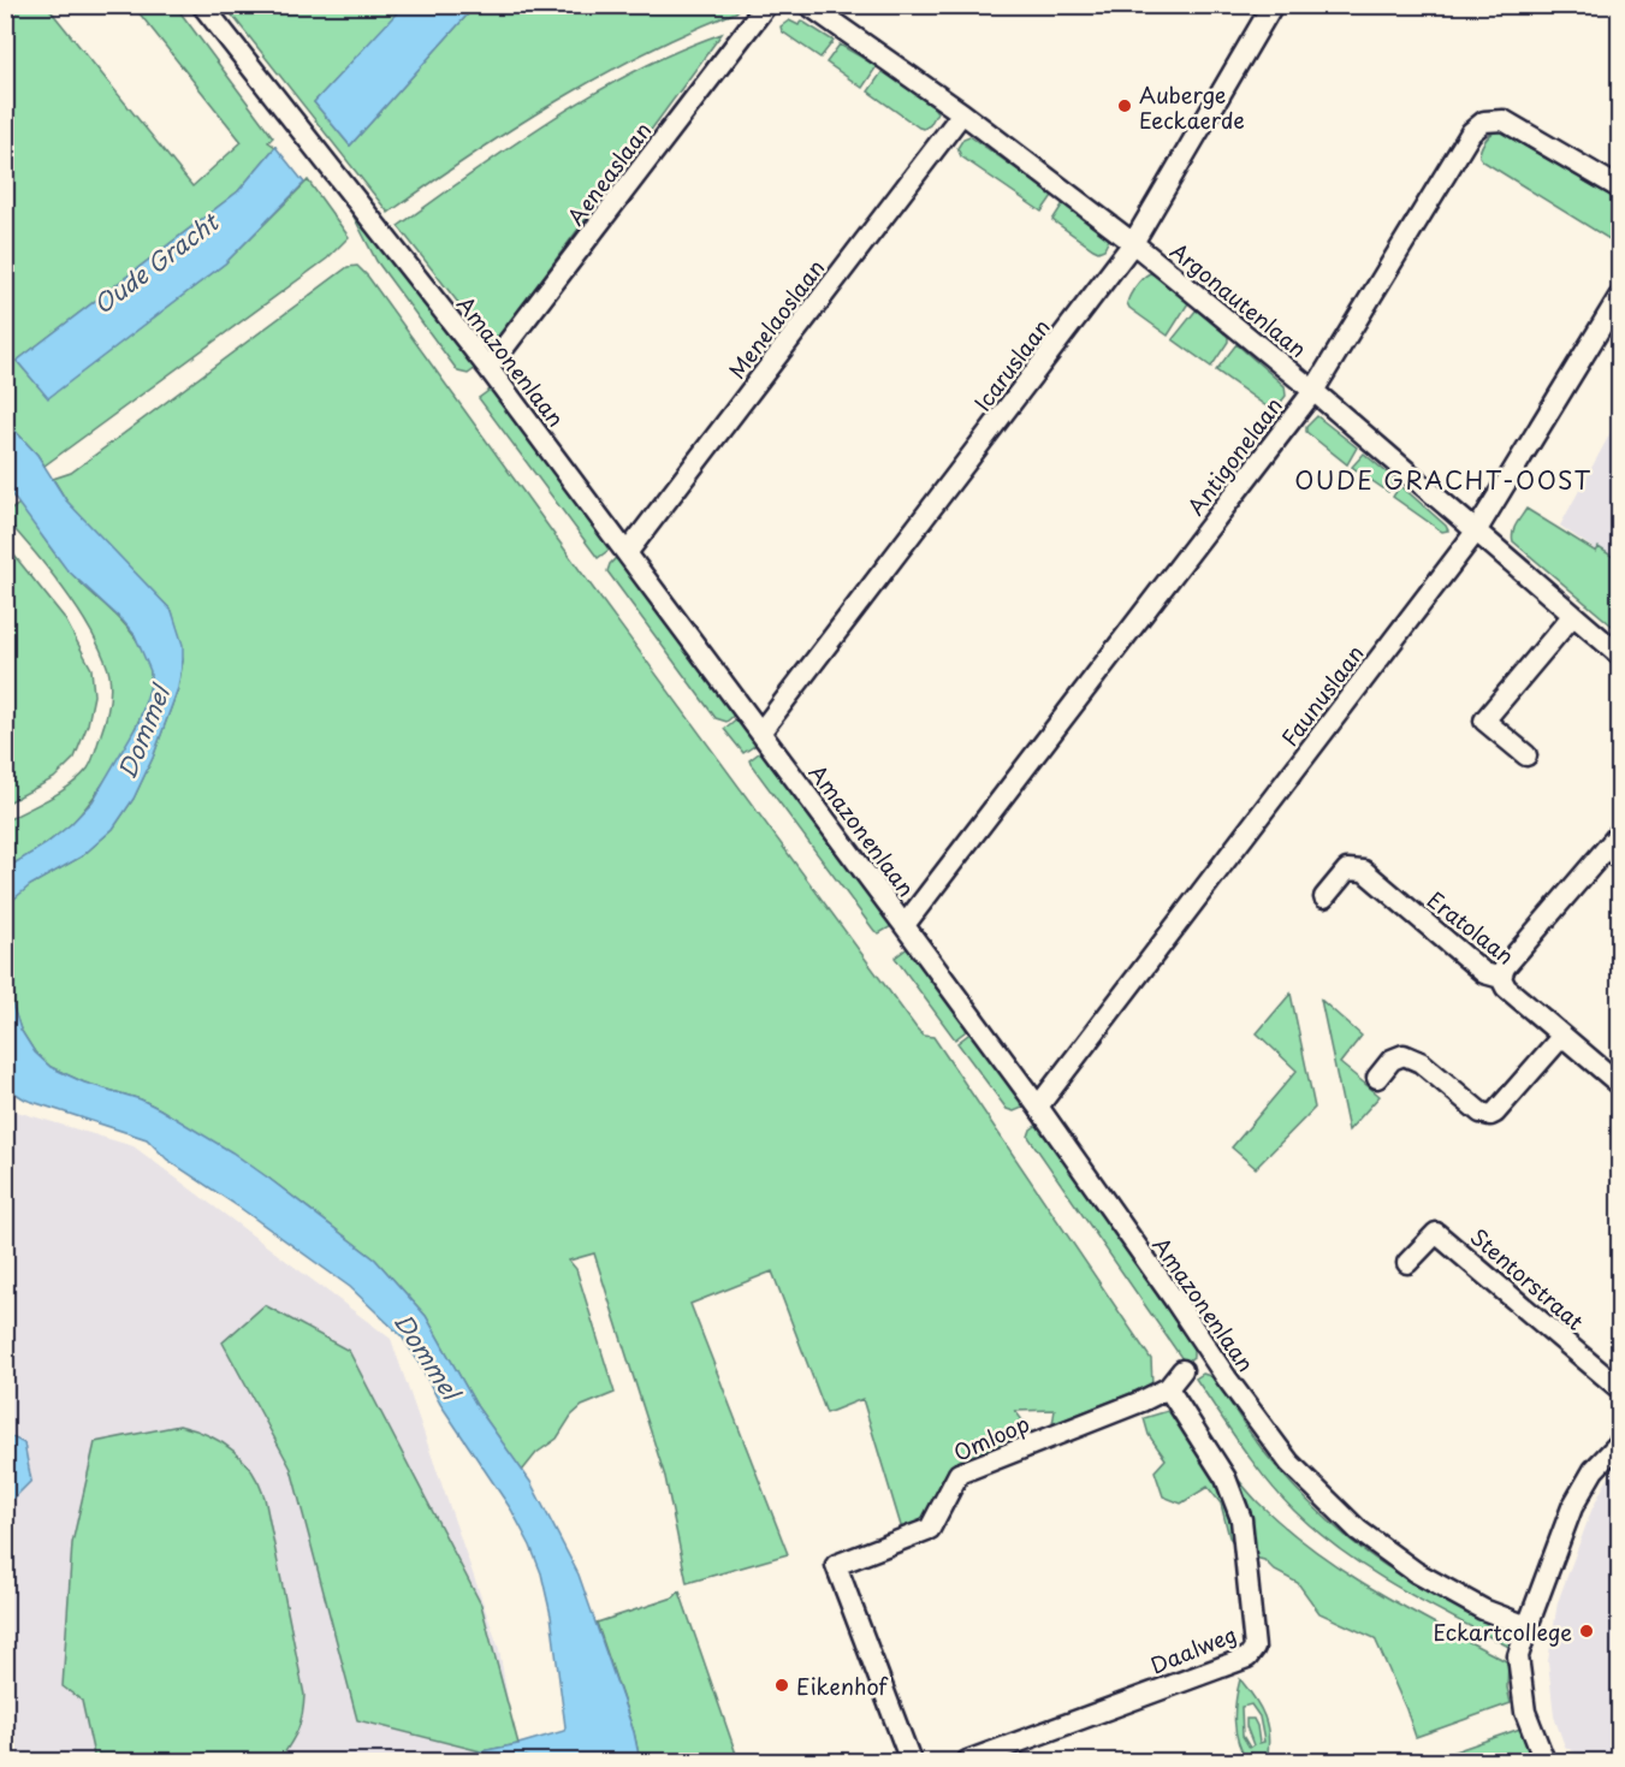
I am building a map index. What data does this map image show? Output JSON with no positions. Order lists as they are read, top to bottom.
{
  "streets": {
    "street": [
      "Aeneaslaan",
      "Argonautenlaan",
      "Menelaoslaan",
      "Amazonenlaan",
      "Icaruslaan",
      "Antigonelaan",
      "Faunuslaan",
      "Eratolaan",
      "Stentorstraat",
      "Omloop",
      "Daalweg"
    ]
  },
  "crossings": [
    ["Aeneaslaan", "Amazonenlaan"],
    ["Argonautenlaan", "Menelaoslaan"],
    ["Argonautenlaan", "Icaruslaan"],
    ["Argonautenlaan", "Antigonelaan"],
    ["Argonautenlaan", "Faunuslaan"],
    ["Menelaoslaan", "Amazonenlaan"],
    ["Amazonenlaan", "Icaruslaan"],
    ["Amazonenlaan", "Antigonelaan"],
    ["Amazonenlaan", "Faunuslaan"],
    ["Omloop", "Daalweg"]
  ],
  "districts": ["OUDE GRACHT-OOST"],
  "water": ["Oude Gracht", "Dommel"],
  "places": ["Auberge Eeckaerde", "Eckartcollege", "Eikenhof"]
}
